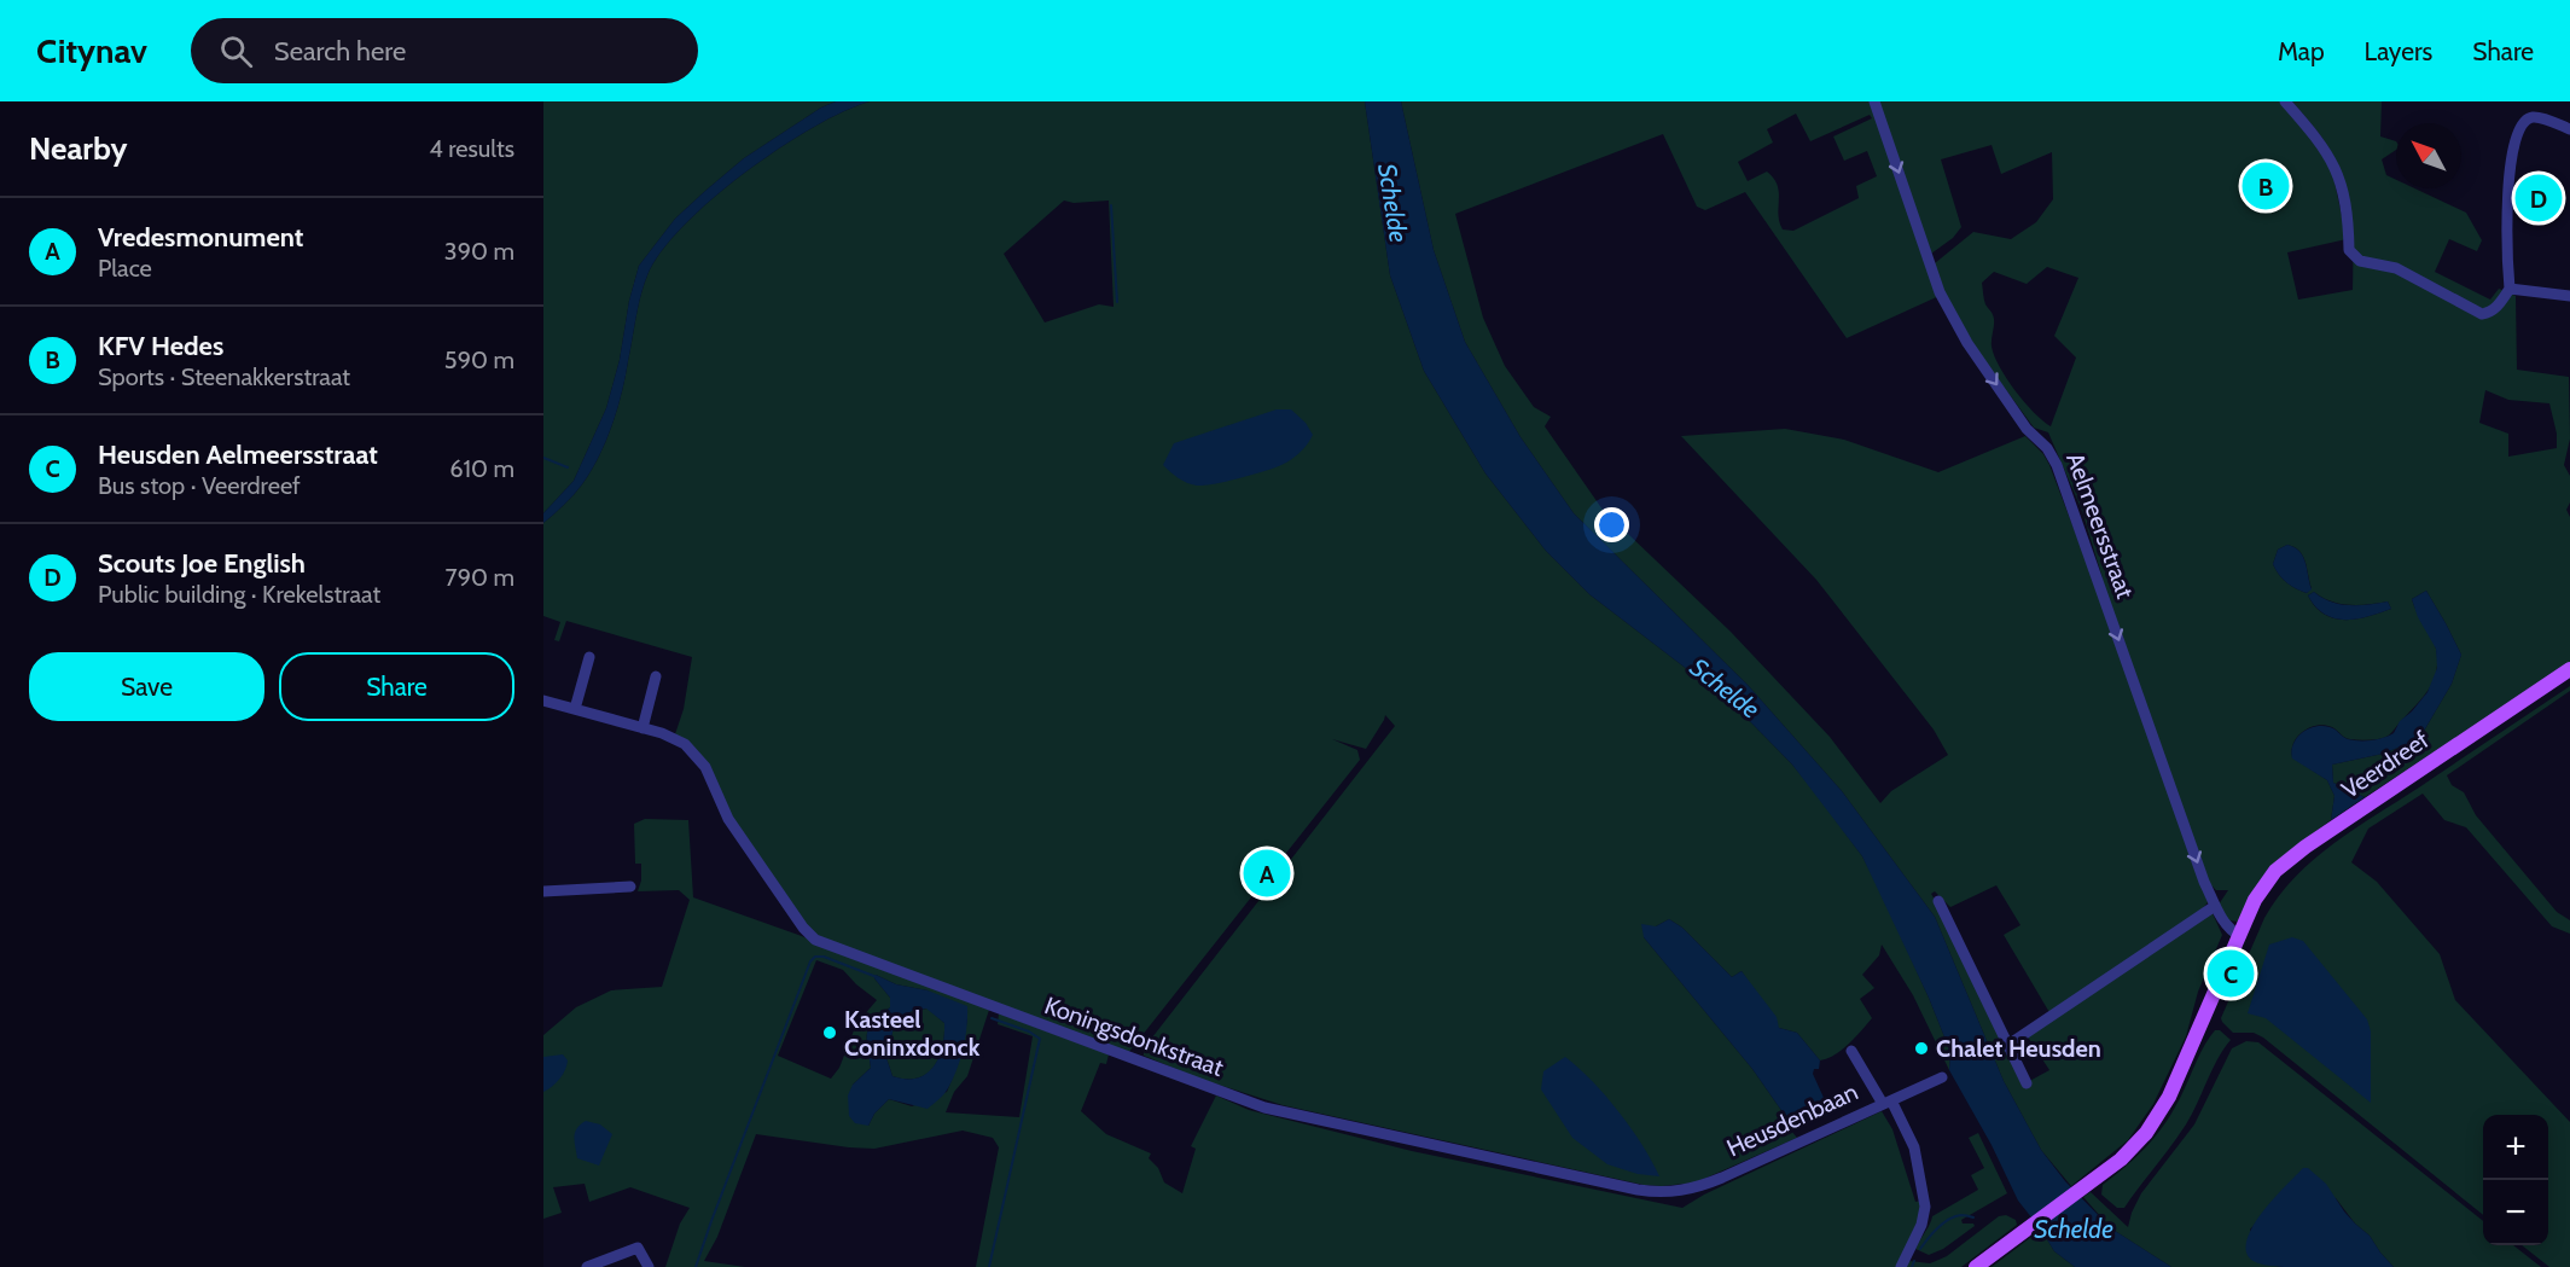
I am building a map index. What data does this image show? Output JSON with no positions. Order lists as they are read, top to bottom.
{
  "streets": {
    "main road": ["Veerdreef"],
    "street": ["Aelmeersstraat", "Koningsdonkstraat", "Heusdenbaan"]
  },
  "crossings": [
    ["Koningsdonkstraat", "Heusdenbaan"]
  ],
  "one_way": ["Aelmeersstraat"],
  "water": ["Schelde"],
  "places": ["Kasteel Coninxdonck", "Chalet Heusden"],
  "north": "top left",
  "page": {
    "header": "Citynav",
    "search": "Search here",
    "nav": ["Map", "Layers", "Share"],
    "heading": ["Nearby", "4 results"],
    "pins": [
      "B",
      "D",
      "A",
      "C"
    ],
    "list": [
      {
        "mark": "A",
        "name": "Vredesmonument",
        "note": "Place",
        "value": "390 m"
      },
      {
        "mark": "B",
        "name": "KFV Hedes",
        "note": "Sports · Steenakkerstraat",
        "value": "590 m"
      },
      {
        "mark": "C",
        "name": "Heusden Aelmeersstraat",
        "note": "Bus stop · Veerdreef",
        "value": "610 m"
      },
      {
        "mark": "D",
        "name": "Scouts Joe English",
        "note": "Public building · Krekelstraat",
        "value": "790 m"
      }
    ],
    "buttons": ["Save", "Share"],
    "map_buttons": ["+", "−"]
  }
}
